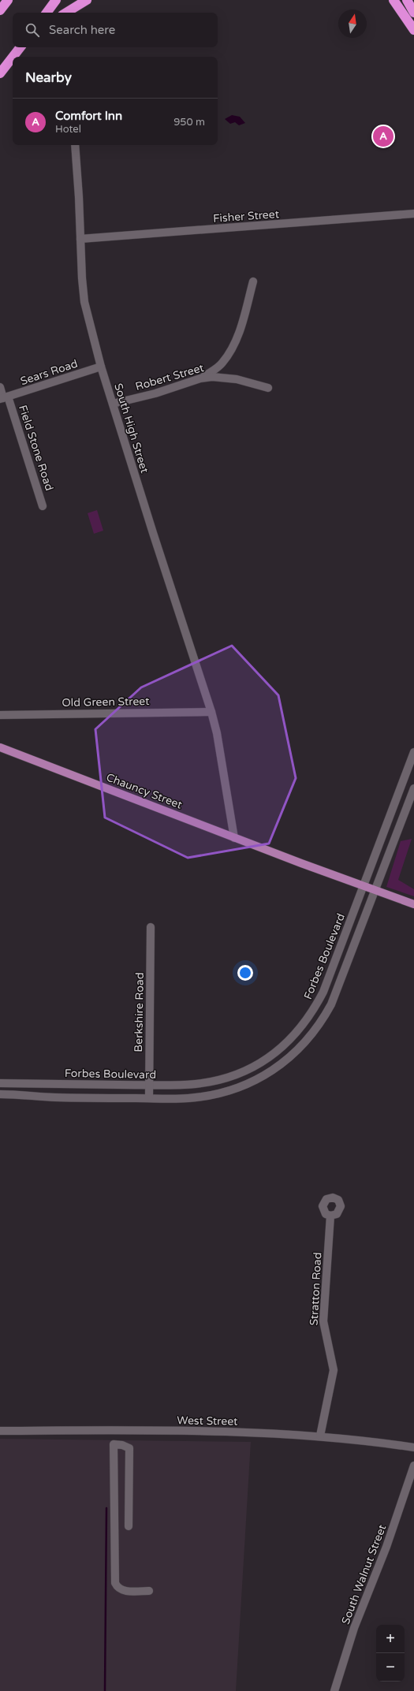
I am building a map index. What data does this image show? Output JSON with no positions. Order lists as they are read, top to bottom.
{
  "streets": {
    "main road": ["Chauncy Street"],
    "street": [
      "Fisher Street",
      "Sears Road",
      "Robert Street",
      "South High Street",
      "Field Stone Road",
      "Old Green Street",
      "Forbes Boulevard",
      "Berkshire Road",
      "Stratton Road",
      "West Street",
      "South Walnut Street"
    ]
  },
  "crossings": [
    ["Fisher Street", "South High Street"],
    ["Sears Road", "South High Street"],
    ["Sears Road", "Field Stone Road"],
    ["Robert Street", "South High Street"],
    ["South High Street", "Old Green Street"],
    ["Chauncy Street", "Forbes Boulevard"],
    ["Forbes Boulevard", "Berkshire Road"],
    ["Stratton Road", "West Street"]
  ],
  "north": "top",
  "page": {
    "search": "Search here",
    "heading": "Nearby",
    "list": [
      {
        "mark": "A",
        "name": "Comfort Inn",
        "note": "Hotel",
        "value": "950 m"
      }
    ],
    "pins": "A",
    "map_buttons": ["+", "−"]
  }
}
